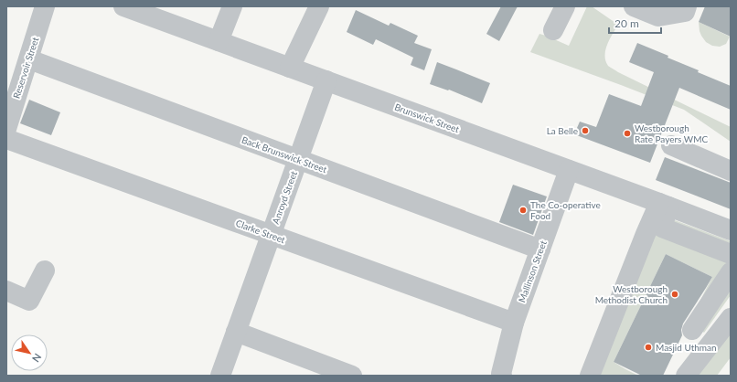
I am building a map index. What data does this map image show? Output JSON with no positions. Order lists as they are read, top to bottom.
{
  "streets": {
    "street": [
      "Reservoir Street",
      "Brunswick Street",
      "Back Brunswick Street",
      "Anroyd Street",
      "Clarke Street",
      "Mallinson Street"
    ]
  },
  "crossings": [
    ["Reservoir Street", "Back Brunswick Street"],
    ["Brunswick Street", "Anroyd Street"],
    ["Brunswick Street", "Mallinson Street"],
    ["Back Brunswick Street", "Anroyd Street"],
    ["Back Brunswick Street", "Mallinson Street"],
    ["Anroyd Street", "Clarke Street"],
    ["Clarke Street", "Mallinson Street"]
  ],
  "places": [
    "La Belle",
    "Westborough Rate Payers WMC",
    "The Co-operative Food",
    "Westborough Methodist Church",
    "Masjid Uthman"
  ],
  "scale_bar": "20 m",
  "north": "bottom right"
}
